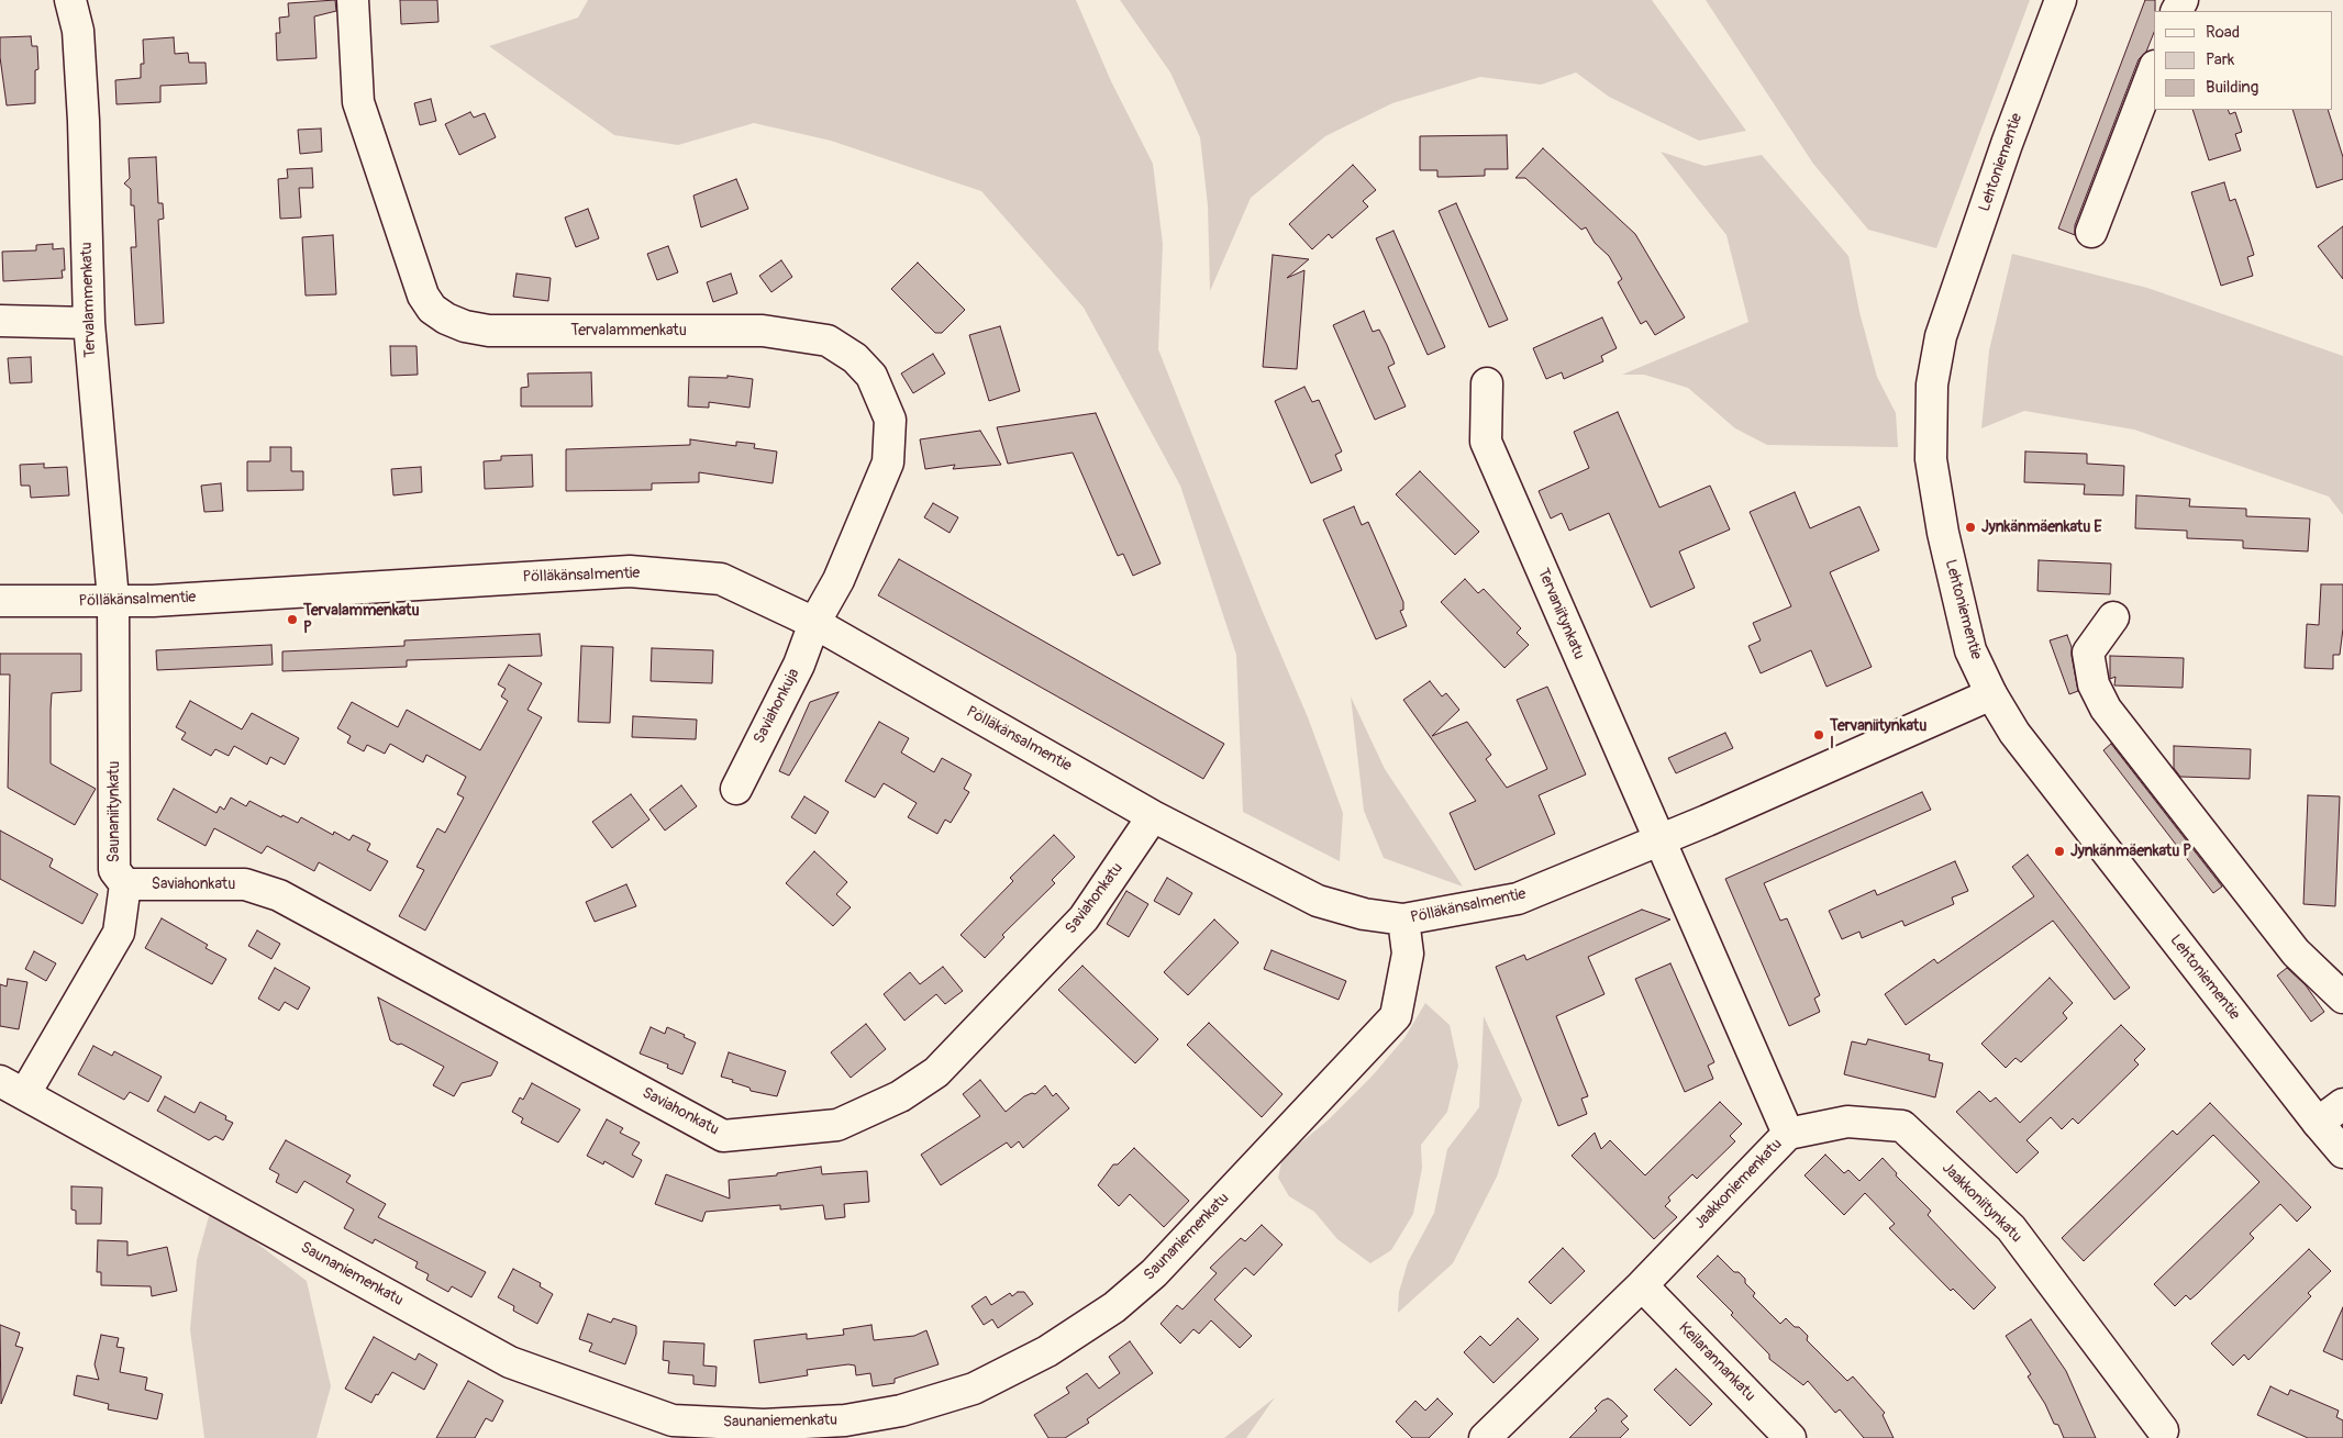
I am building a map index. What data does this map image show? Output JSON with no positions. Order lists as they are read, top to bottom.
{
  "streets": {
    "street": [
      "Lehtoniementie",
      "Tervalammenkatu",
      "Pölläkänsalmentie",
      "Tervaniitynkatu",
      "Saviahonkuja",
      "Saunaniitynkatu",
      "Saviahonkatu",
      "Jaakkoniemenkatu",
      "Jaakkoniitynkatu",
      "Saunaniemenkatu",
      "Keilarannankatu"
    ]
  },
  "crossings": [
    ["Lehtoniementie", "Pölläkänsalmentie"],
    ["Tervalammenkatu", "Pölläkänsalmentie"],
    ["Tervalammenkatu", "Saviahonkuja"],
    ["Tervalammenkatu", "Saunaniitynkatu"],
    ["Pölläkänsalmentie", "Tervaniitynkatu"],
    ["Pölläkänsalmentie", "Saviahonkuja"],
    ["Pölläkänsalmentie", "Saunaniitynkatu"],
    ["Pölläkänsalmentie", "Saviahonkatu"],
    ["Pölläkänsalmentie", "Jaakkoniemenkatu"],
    ["Pölläkänsalmentie", "Saunaniemenkatu"],
    ["Tervaniitynkatu", "Jaakkoniemenkatu"],
    ["Saunaniitynkatu", "Saviahonkatu"],
    ["Saunaniitynkatu", "Saunaniemenkatu"],
    ["Jaakkoniemenkatu", "Jaakkoniitynkatu"],
    ["Jaakkoniemenkatu", "Keilarannankatu"]
  ],
  "places": [
    "Jynkänmäenkatu E",
    "Tervalammenkatu P",
    "Tervaniitynkatu I",
    "Jynkänmäenkatu P"
  ],
  "legend": ["Road", "Park", "Building"]
}
